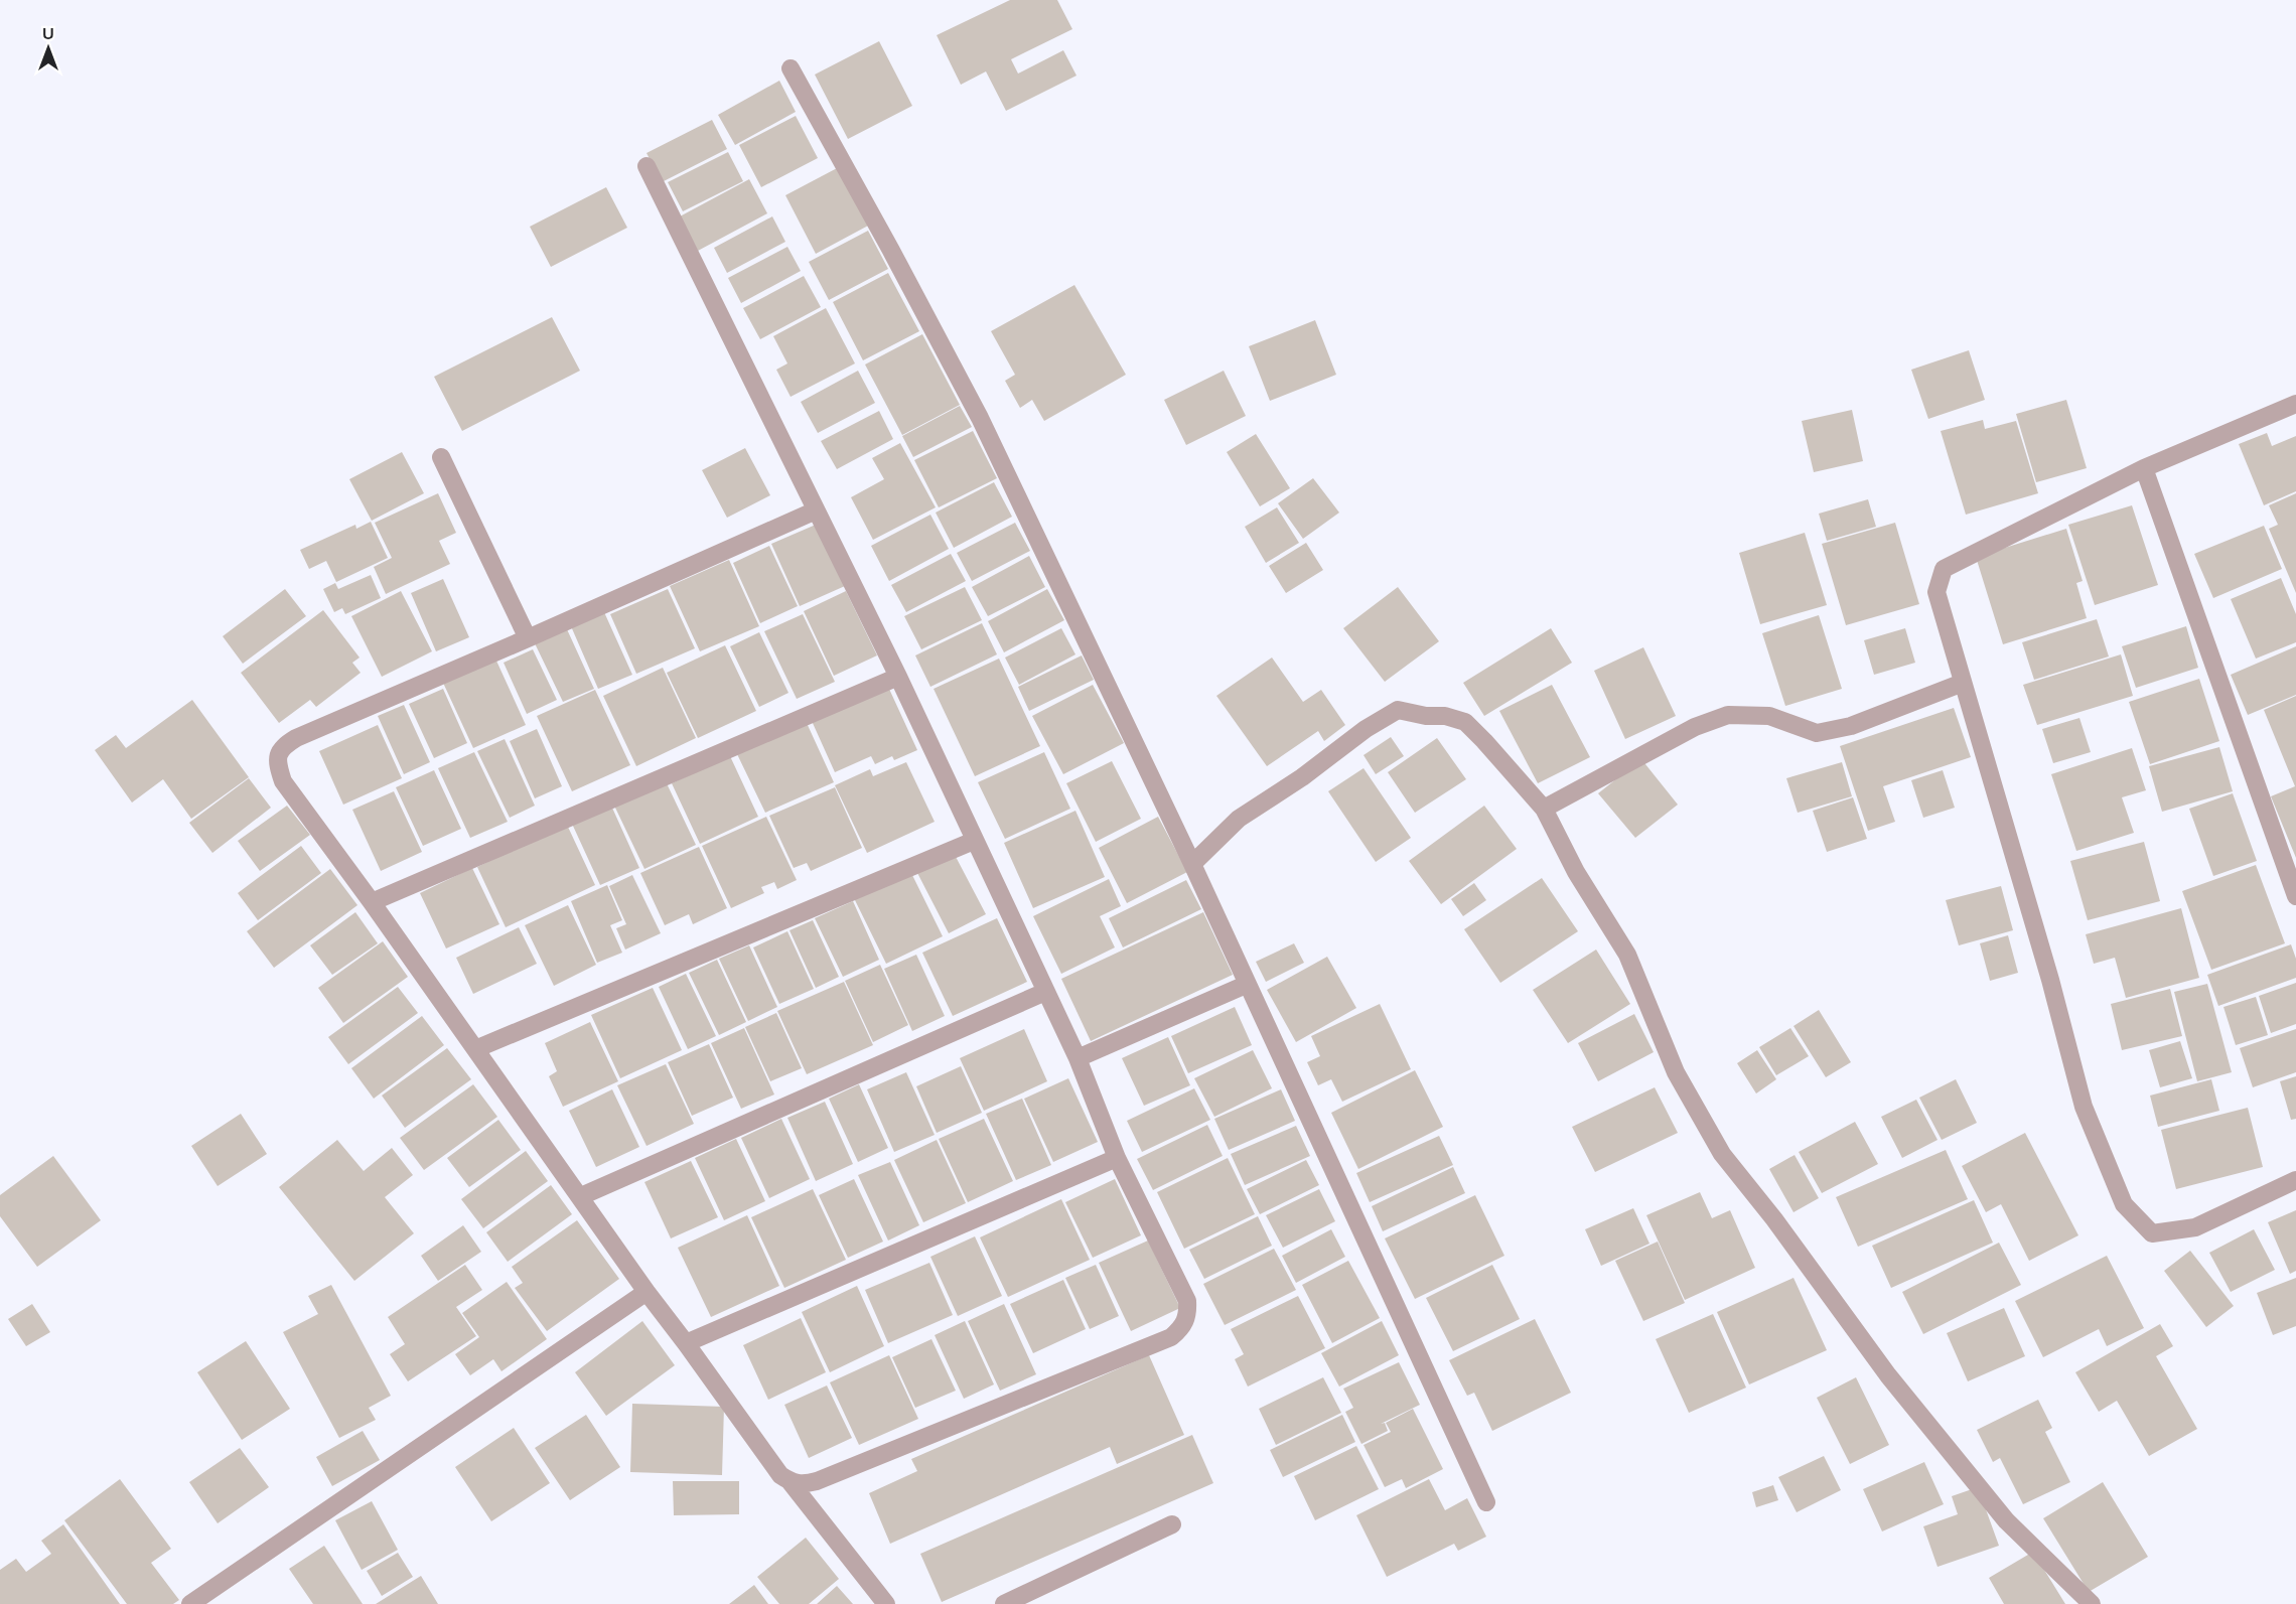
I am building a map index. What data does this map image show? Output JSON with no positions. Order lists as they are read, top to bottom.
{
  "north": "top"
}
